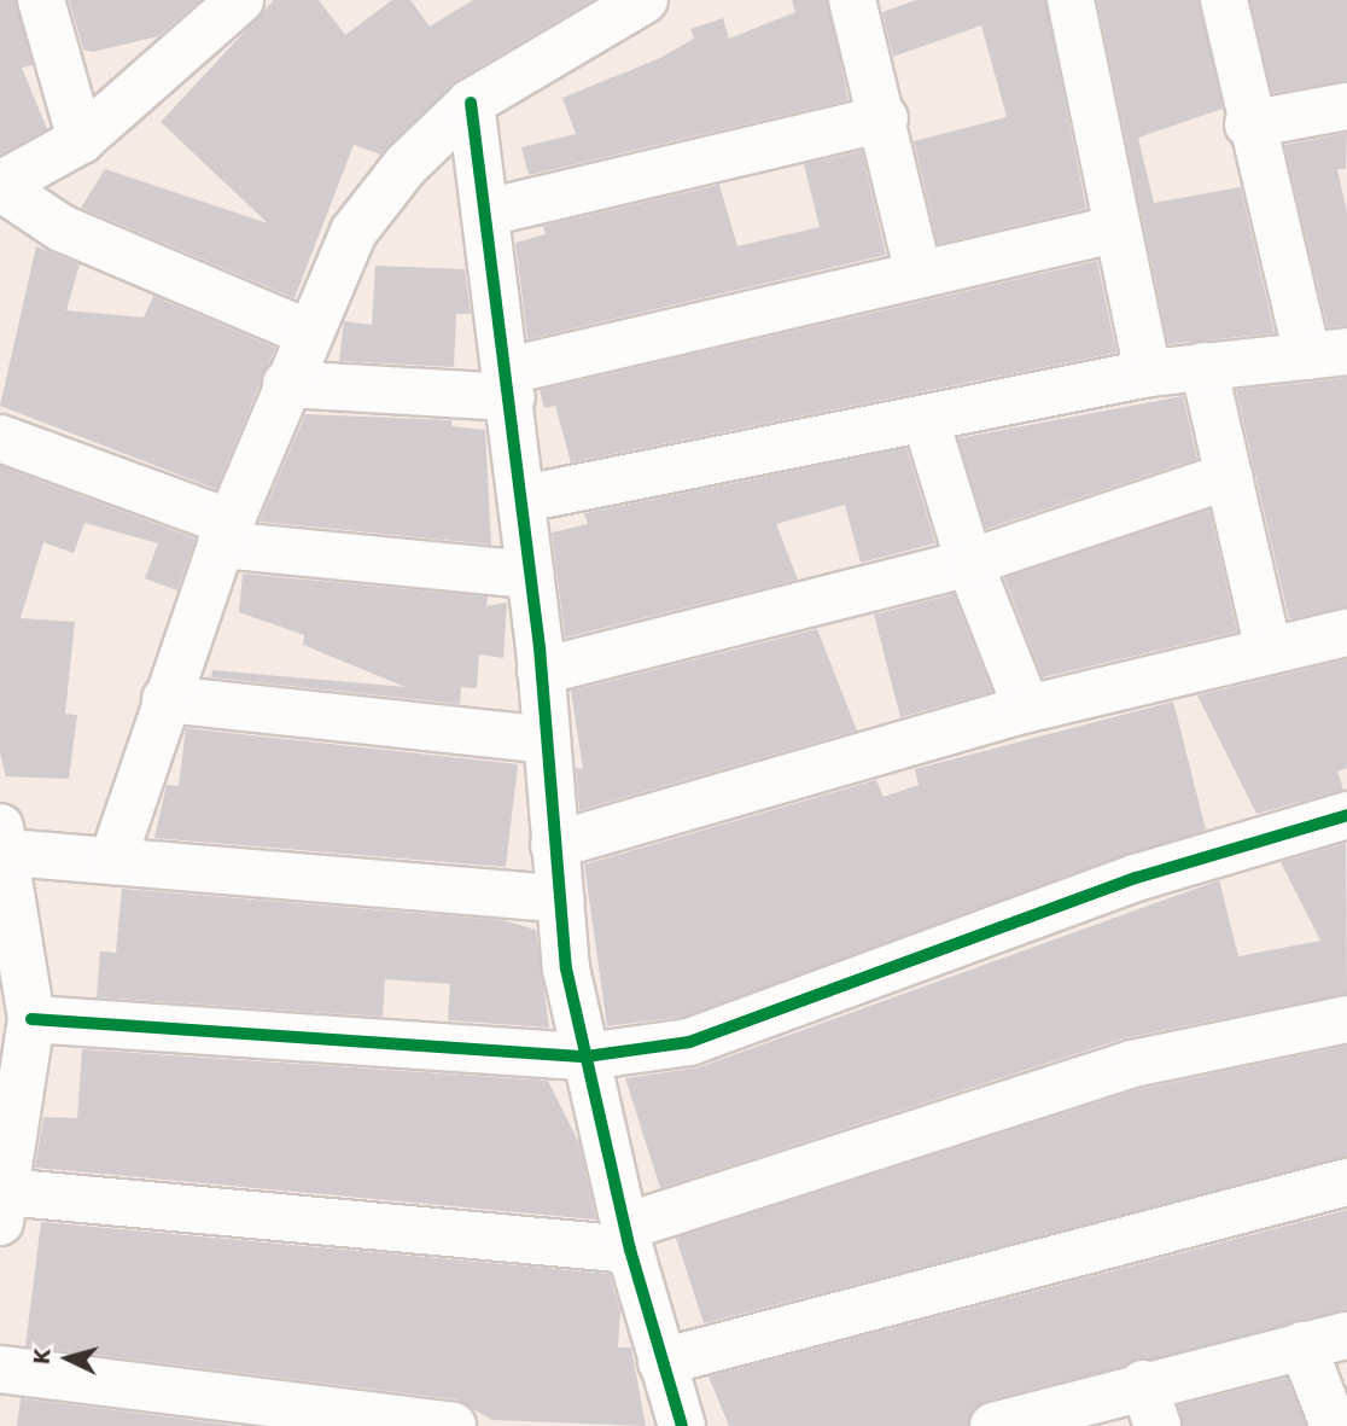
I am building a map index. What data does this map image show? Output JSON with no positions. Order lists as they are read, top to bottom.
{
  "north": "left"
}
